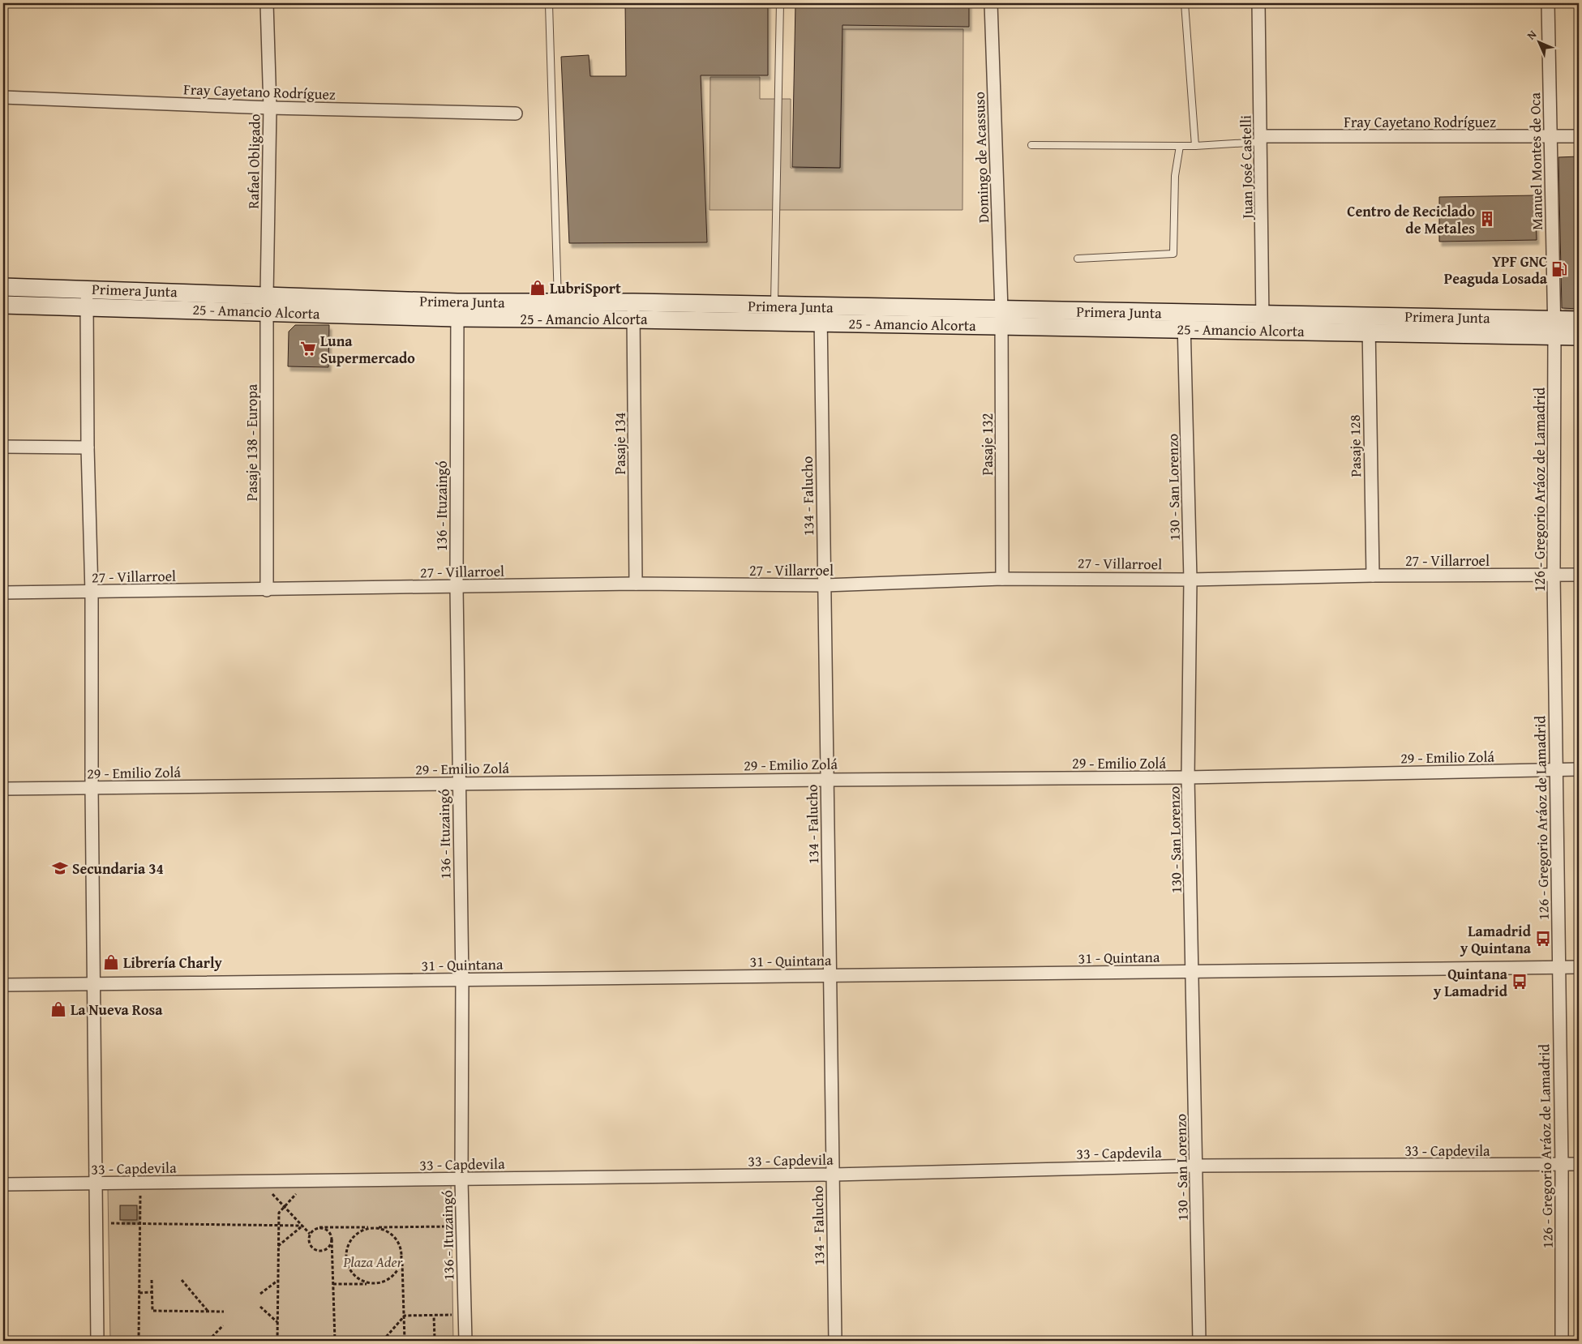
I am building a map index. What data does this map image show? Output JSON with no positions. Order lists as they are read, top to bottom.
{
  "streets": {
    "main road": ["Primera Junta", "25 - Amancio Alcorta"],
    "street": [
      "Fray Cayetano Rodríguez",
      "Domingo de Acassuso",
      "Rafael Obligado",
      "Manuel Montes de Oca",
      "Juan José Castelli",
      "Pasaje 138 - Europa",
      "Pasaje 134",
      "Pasaje 132",
      "Pasaje 128",
      "130 - San Lorenzo",
      "126 - Gregorio Aráoz de Lamadrid",
      "134 - Falucho",
      "136 - Ituzaingó",
      "27 - Villarroel",
      "29 - Emilio Zolá",
      "31 - Quintana",
      "33 - Capdevila"
    ]
  },
  "crossings": [
    ["Fray Cayetano Rodríguez", "Rafael Obligado"],
    ["Fray Cayetano Rodríguez", "Manuel Montes de Oca"],
    ["Fray Cayetano Rodríguez", "Juan José Castelli"],
    ["Domingo de Acassuso", "Primera Junta"],
    ["Domingo de Acassuso", "Pasaje 132"],
    ["Rafael Obligado", "Primera Junta"],
    ["Rafael Obligado", "25 - Amancio Alcorta"],
    ["Rafael Obligado", "Pasaje 138 - Europa"],
    ["Manuel Montes de Oca", "Primera Junta"],
    ["Manuel Montes de Oca", "126 - Gregorio Aráoz de Lamadrid"],
    ["Juan José Castelli", "Primera Junta"],
    ["Primera Junta", "25 - Amancio Alcorta"],
    ["Primera Junta", "Pasaje 138 - Europa"],
    ["Primera Junta", "Pasaje 134"],
    ["Primera Junta", "Pasaje 132"],
    ["Primera Junta", "Pasaje 128"],
    ["Primera Junta", "130 - San Lorenzo"],
    ["Primera Junta", "126 - Gregorio Aráoz de Lamadrid"],
    ["Primera Junta", "134 - Falucho"],
    ["Primera Junta", "136 - Ituzaingó"],
    ["25 - Amancio Alcorta", "Pasaje 138 - Europa"],
    ["25 - Amancio Alcorta", "Pasaje 134"],
    ["25 - Amancio Alcorta", "134 - Falucho"],
    ["25 - Amancio Alcorta", "136 - Ituzaingó"],
    ["Pasaje 138 - Europa", "27 - Villarroel"],
    ["Pasaje 134", "27 - Villarroel"],
    ["Pasaje 132", "27 - Villarroel"],
    ["Pasaje 128", "27 - Villarroel"],
    ["130 - San Lorenzo", "27 - Villarroel"],
    ["130 - San Lorenzo", "29 - Emilio Zolá"],
    ["130 - San Lorenzo", "31 - Quintana"],
    ["130 - San Lorenzo", "33 - Capdevila"],
    ["126 - Gregorio Aráoz de Lamadrid", "27 - Villarroel"],
    ["126 - Gregorio Aráoz de Lamadrid", "29 - Emilio Zolá"],
    ["126 - Gregorio Aráoz de Lamadrid", "31 - Quintana"],
    ["126 - Gregorio Aráoz de Lamadrid", "33 - Capdevila"],
    ["134 - Falucho", "27 - Villarroel"],
    ["134 - Falucho", "29 - Emilio Zolá"],
    ["134 - Falucho", "31 - Quintana"],
    ["134 - Falucho", "33 - Capdevila"],
    ["136 - Ituzaingó", "27 - Villarroel"],
    ["136 - Ituzaingó", "29 - Emilio Zolá"],
    ["136 - Ituzaingó", "31 - Quintana"],
    ["136 - Ituzaingó", "33 - Capdevila"]
  ],
  "parks": ["Plaza Ader"],
  "places": {
    "building": ["Centro de Reciclado de Metales"],
    "fuel station": ["YPF GNC Peaguda Losada"],
    "shop": ["LubriSport", "Librería Charly", "La Nueva Rosa"],
    "supermarket": ["Luna Supermercado"],
    "school or university": ["Secundaria 34"],
    "bus stop": ["Lamadrid y Quintana", "Quintana y Lamadrid"]
  },
  "north": "top left"
}
